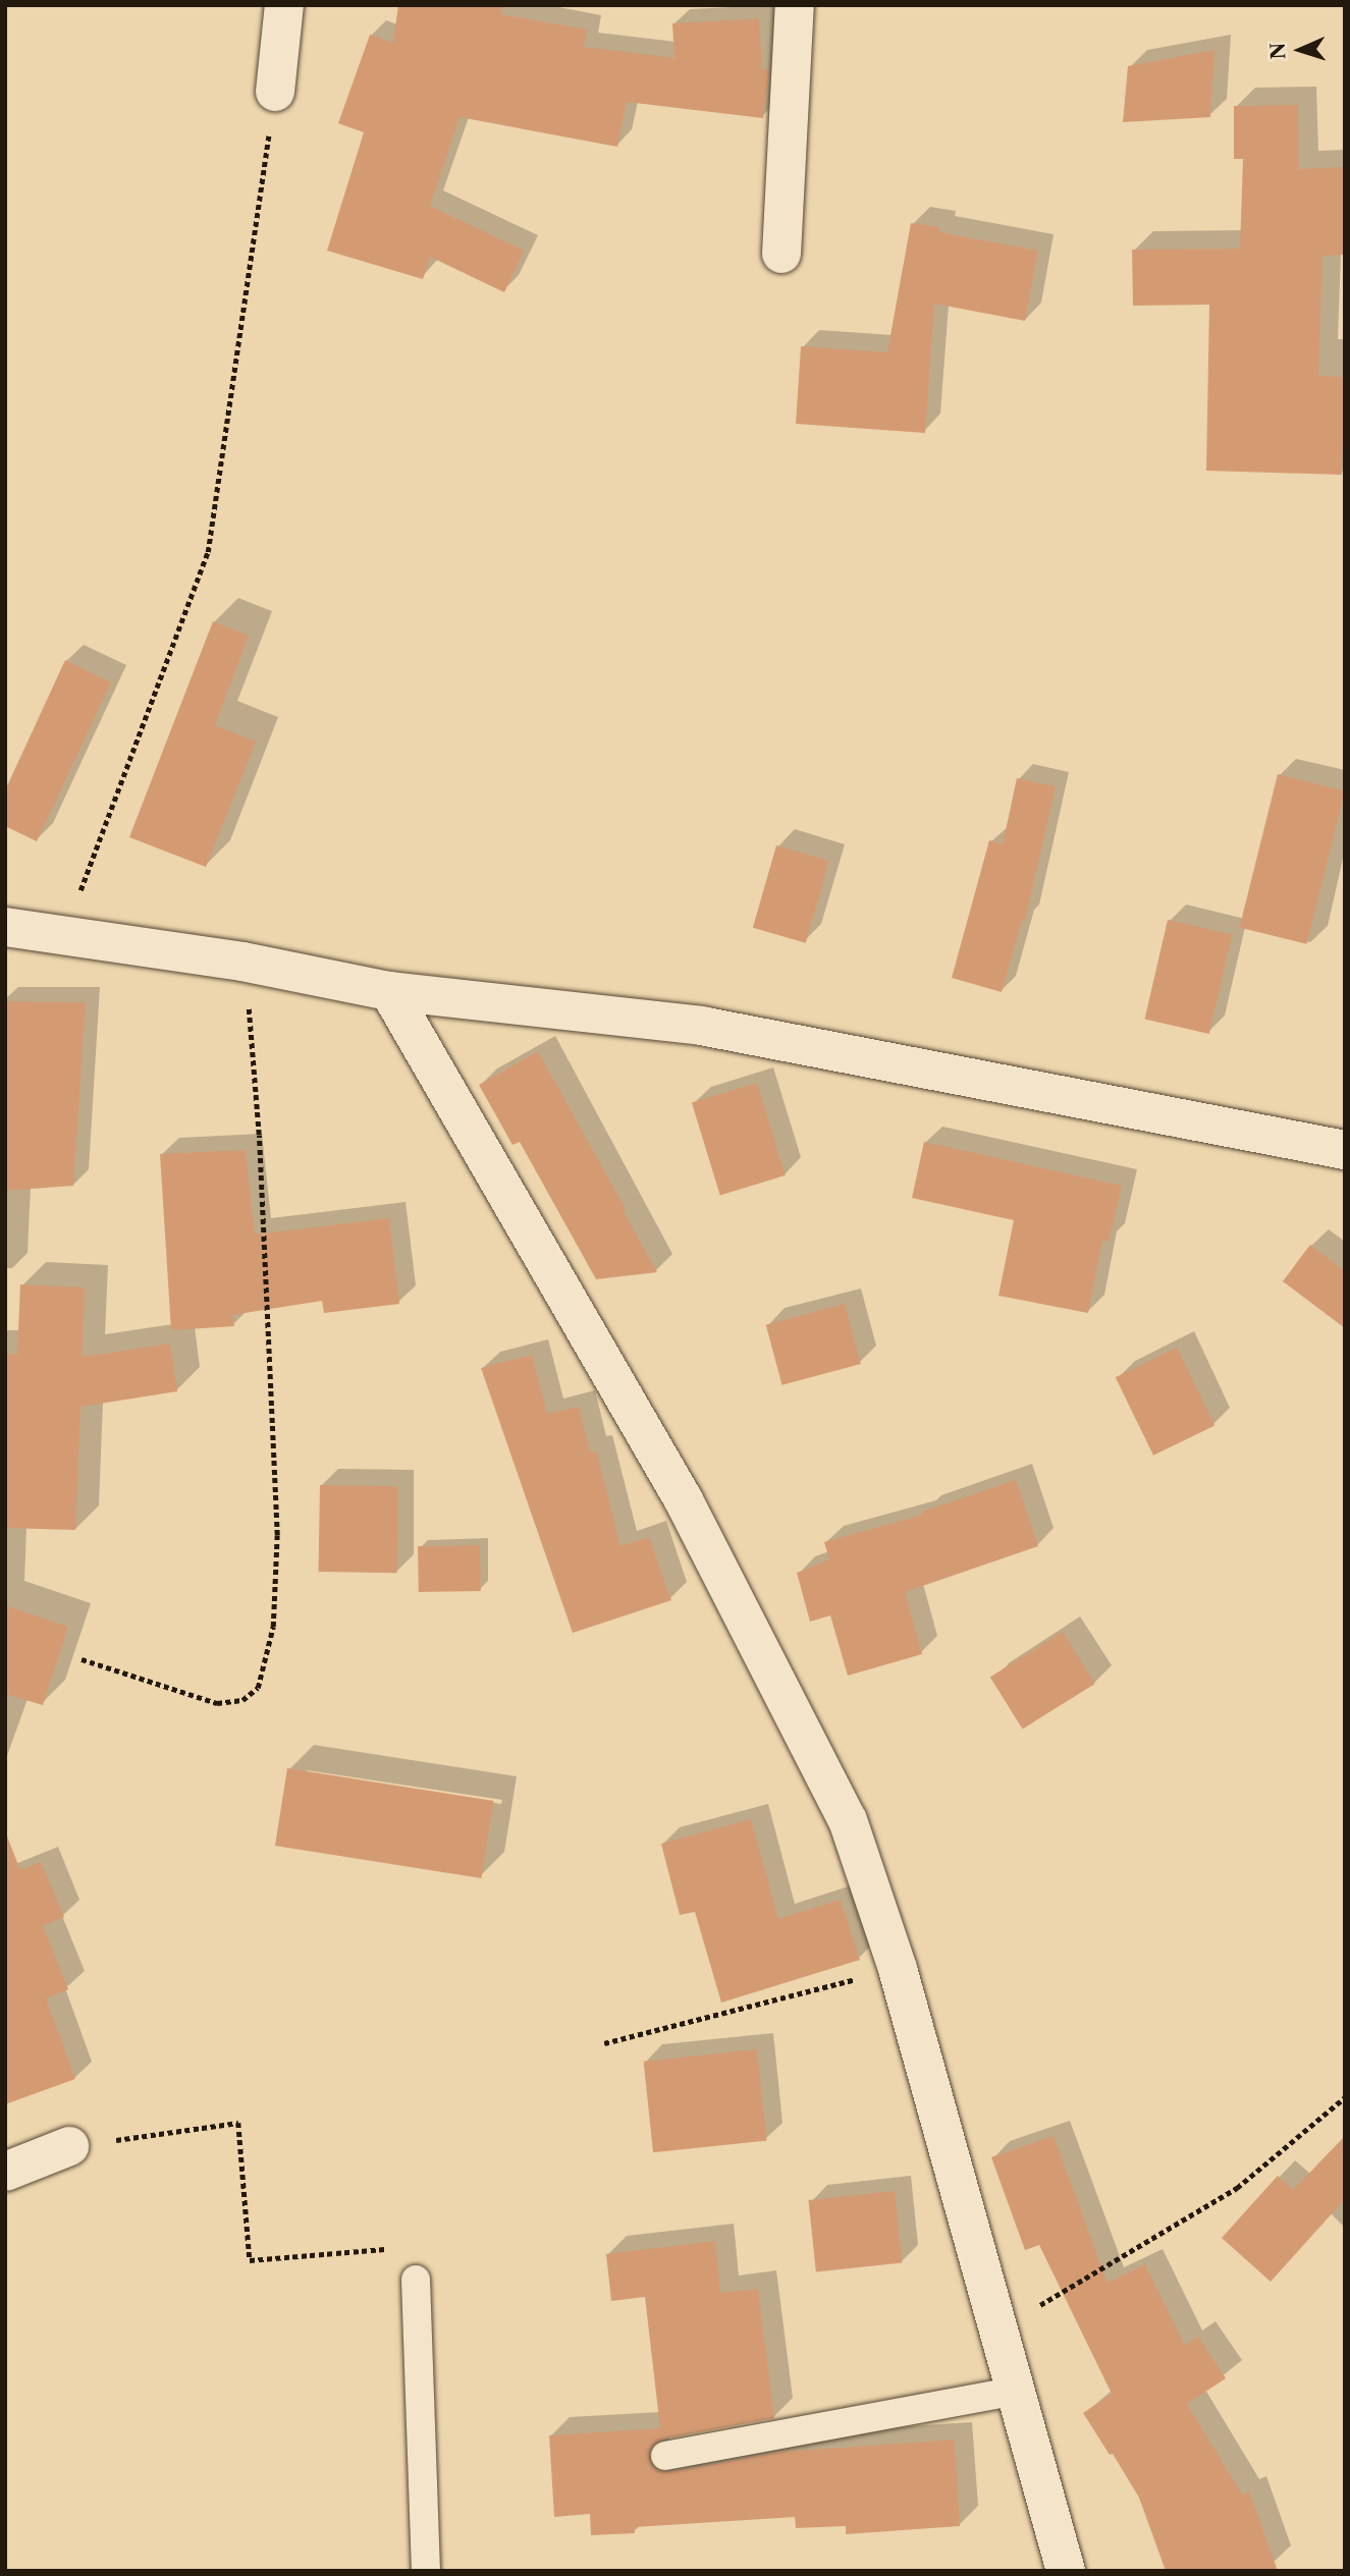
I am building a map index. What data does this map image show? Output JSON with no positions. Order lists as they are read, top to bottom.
{
  "north": "left"
}
